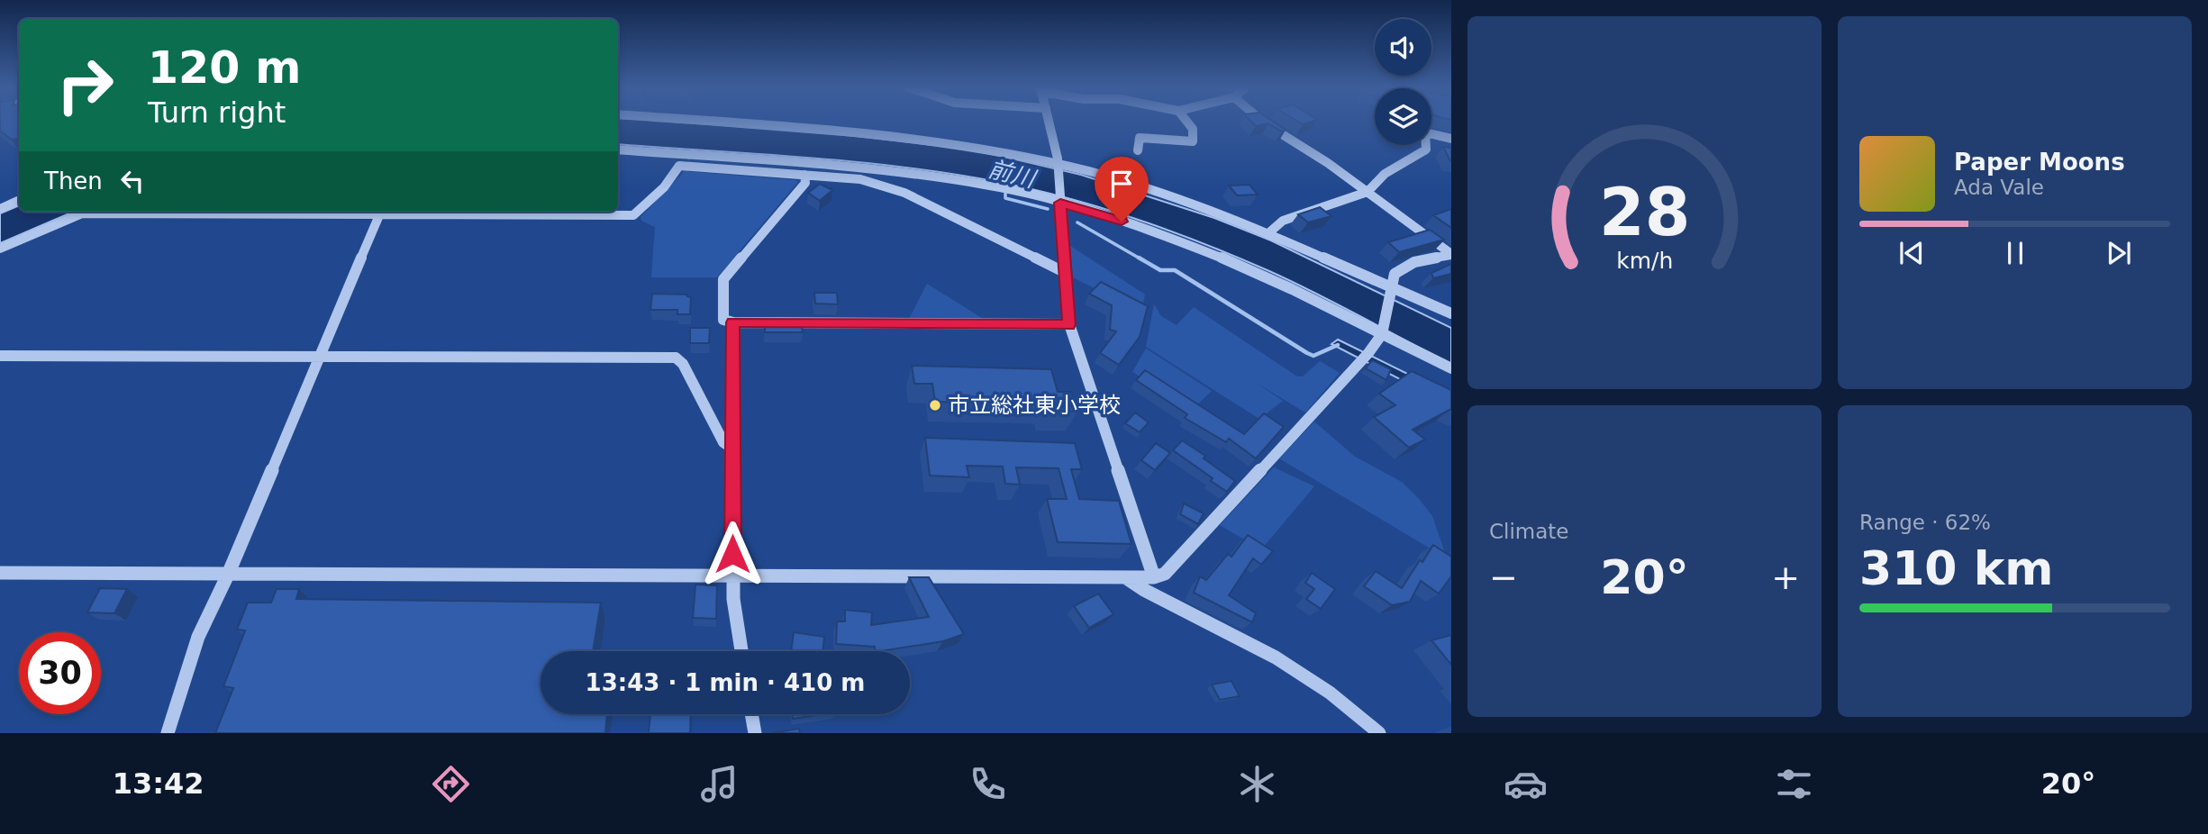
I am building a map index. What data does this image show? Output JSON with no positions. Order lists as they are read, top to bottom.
{
  "water": ["前川"],
  "places": ["市立総社東小学校"],
  "page": {
    "turn": ["120 m", "Turn right"],
    "song": ["Paper Moons", "Ada Vale"],
    "then": "Then",
    "tile": [
      "Climate",
      ["Range · 62%", "310 km"]
    ],
    "heat": ["−", "20°", "+"],
    "limit": "30",
    "trip": "13:43 · 1 min · 410 m",
    "tabs": ["13:42", "20°"],
    "gauge": ["28", "km/h"]
  }
}
